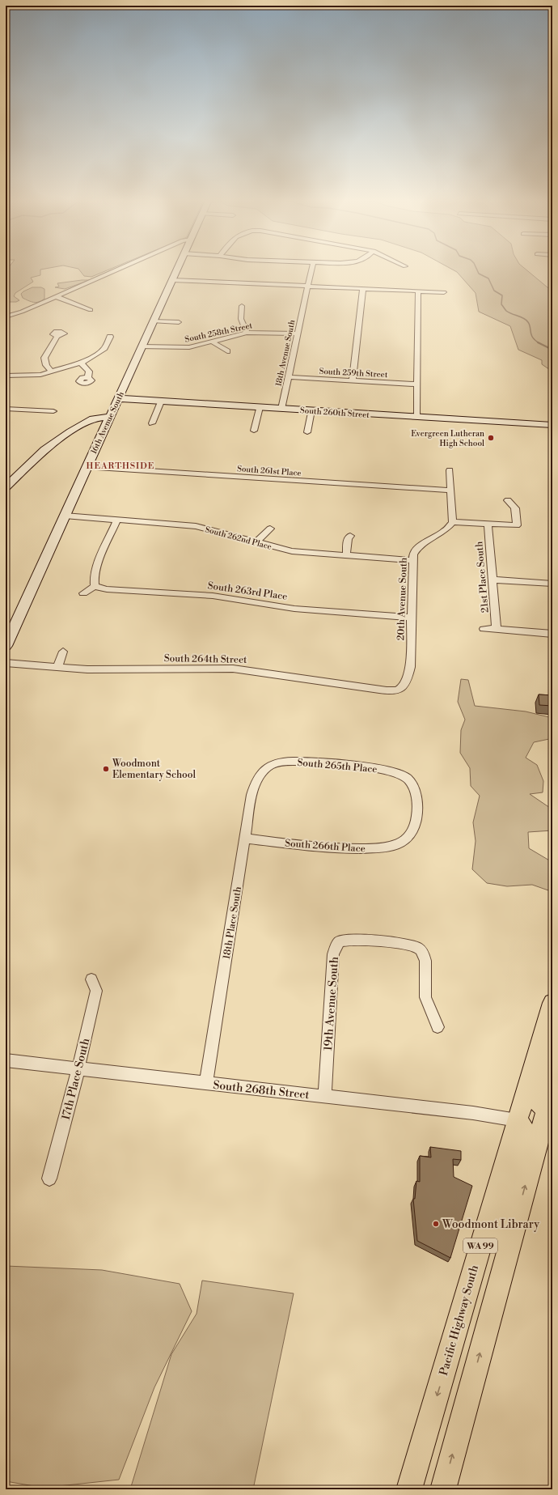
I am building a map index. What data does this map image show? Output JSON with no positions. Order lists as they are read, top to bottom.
{
  "streets": {
    "main road": [
      "South 260th Street",
      "16th Avenue South",
      "WA 99",
      "Pacific Highway South"
    ],
    "street": [
      "South 258th Street",
      "18th Avenue South",
      "South 259th Street",
      "South 261st Place",
      "South 262nd Place",
      "21st Place South",
      "South 263rd Place",
      "20th Avenue South",
      "South 264th Street",
      "South 265th Place",
      "South 266th Place",
      "18th Place South",
      "19th Avenue South",
      "17th Place South",
      "South 268th Street"
    ]
  },
  "crossings": [
    ["South 258th Street", "18th Avenue South"],
    ["South 258th Street", "16th Avenue South"],
    ["18th Avenue South", "South 259th Street"],
    ["18th Avenue South", "South 260th Street"],
    ["South 260th Street", "16th Avenue South"],
    ["16th Avenue South", "South 261st Place"],
    ["16th Avenue South", "South 262nd Place"],
    ["South 262nd Place", "20th Avenue South"],
    ["South 263rd Place", "20th Avenue South"],
    ["20th Avenue South", "South 264th Street"],
    ["South 265th Place", "South 266th Place"],
    ["South 265th Place", "18th Place South"],
    ["South 266th Place", "18th Place South"],
    ["18th Place South", "South 268th Street"],
    ["19th Avenue South", "South 268th Street"],
    ["17th Place South", "South 268th Street"],
    ["South 268th Street", "Pacific Highway South"]
  ],
  "districts": ["HEARTHSIDE"],
  "places": ["Evergreen Lutheran High School", "Woodmont Elementary School", "Woodmont Library"]
}
